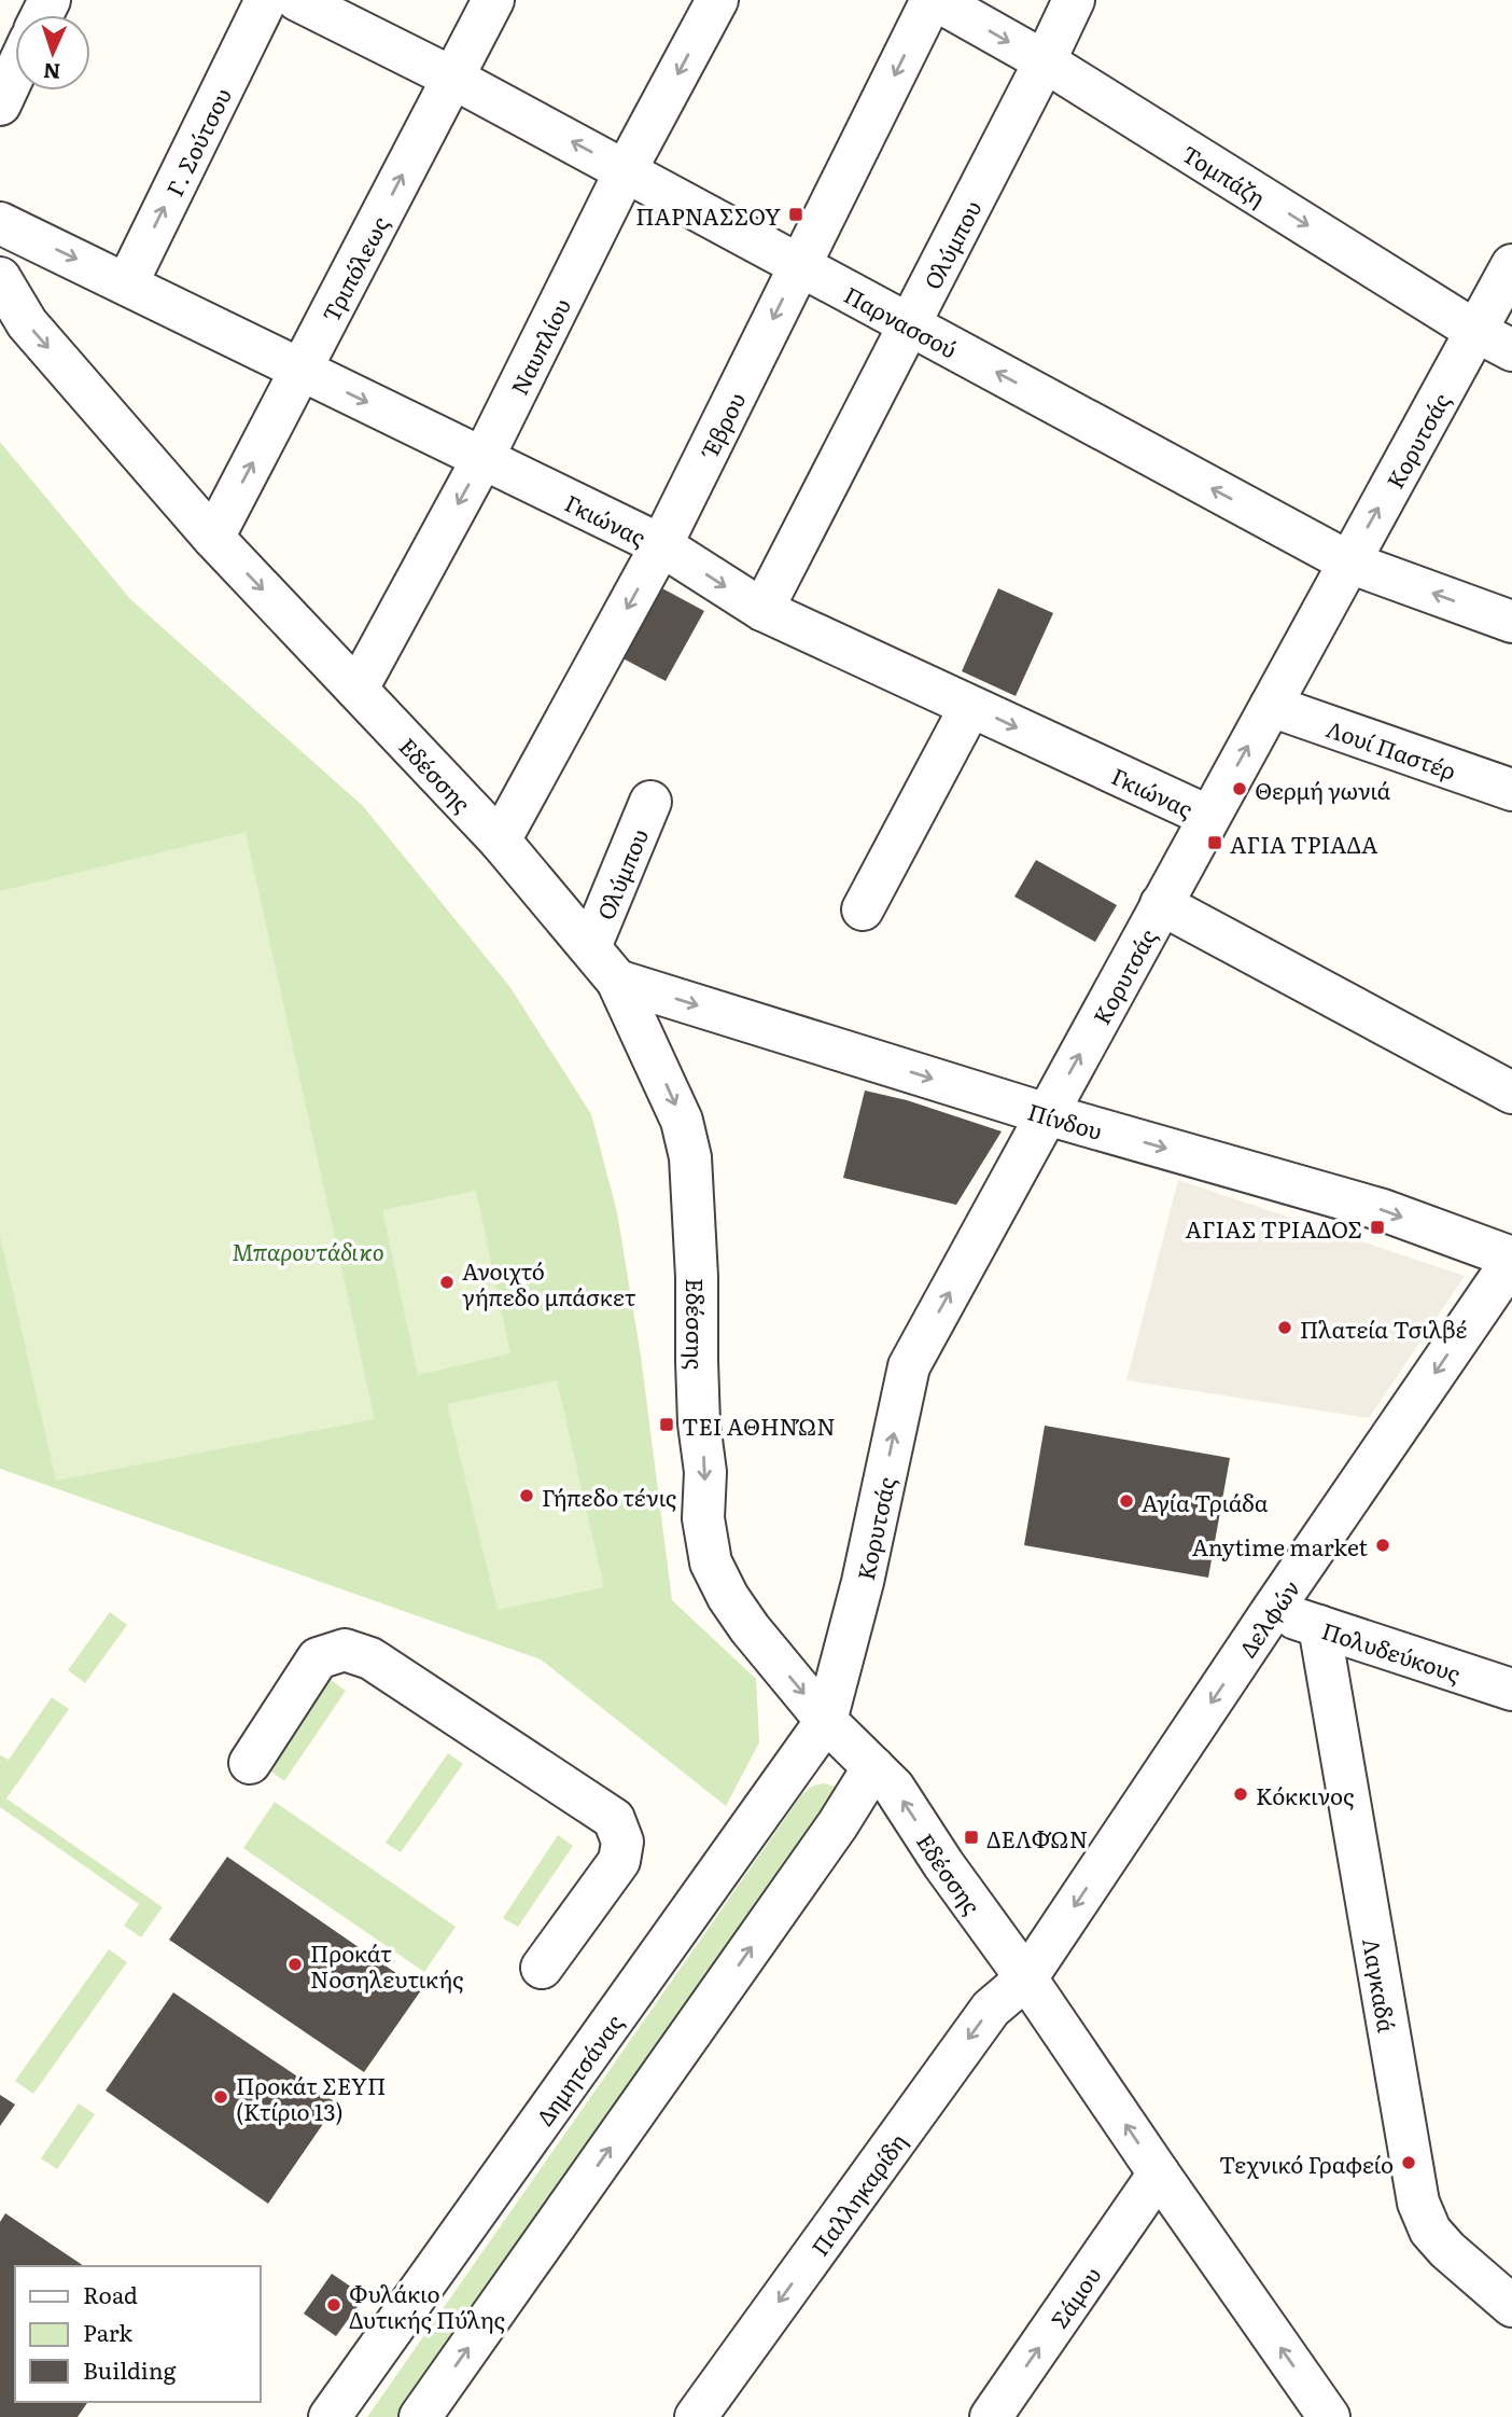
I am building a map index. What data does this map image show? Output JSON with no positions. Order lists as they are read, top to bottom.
{
  "streets": {
    "street": [
      "Γ. Σούτσου",
      "Τομπάζη",
      "Ολύμπου",
      "Τριπόλεως",
      "Παρνασσού",
      "Ναυπλίου",
      "Έβρου",
      "Κορυτσάς",
      "Γκιώνας",
      "Λουί Παστέρ",
      "Εδέσσης",
      "Πίνδου",
      "Δελφών",
      "Πολυδεύκους",
      "Λαγκαδά",
      "Δημητσάνας",
      "Παλληκαρίδη",
      "Σάμου"
    ]
  },
  "crossings": [
    ["Γ. Σούτσου", "Γκιώνας"],
    ["Τομπάζη", "Ολύμπου"],
    ["Τομπάζη", "Έβρου"],
    ["Τομπάζη", "Κορυτσάς"],
    ["Ολύμπου", "Παρνασσού"],
    ["Ολύμπου", "Γκιώνας"],
    ["Ολύμπου", "Εδέσσης"],
    ["Τριπόλεως", "Παρνασσού"],
    ["Τριπόλεως", "Γκιώνας"],
    ["Τριπόλεως", "Εδέσσης"],
    ["Παρνασσού", "Ναυπλίου"],
    ["Παρνασσού", "Έβρου"],
    ["Παρνασσού", "Κορυτσάς"],
    ["Ναυπλίου", "Γκιώνας"],
    ["Ναυπλίου", "Εδέσσης"],
    ["Έβρου", "Γκιώνας"],
    ["Έβρου", "Εδέσσης"],
    ["Κορυτσάς", "Γκιώνας"],
    ["Κορυτσάς", "Λουί Παστέρ"],
    ["Κορυτσάς", "Εδέσσης"],
    ["Κορυτσάς", "Πίνδου"],
    ["Κορυτσάς", "Δημητσάνας"],
    ["Εδέσσης", "Πίνδου"],
    ["Εδέσσης", "Δελφών"],
    ["Εδέσσης", "Δημητσάνας"],
    ["Εδέσσης", "Παλληκαρίδη"],
    ["Εδέσσης", "Σάμου"],
    ["Πίνδου", "Δελφών"],
    ["Δελφών", "Πολυδεύκους"],
    ["Δελφών", "Παλληκαρίδη"],
    ["Πολυδεύκους", "Λαγκαδά"]
  ],
  "one_way": [
    "Γ. Σούτσου",
    "Τομπάζη",
    "Τριπόλεως",
    "Παρνασσού",
    "Ναυπλίου",
    "Έβρου",
    "Κορυτσάς",
    "Γκιώνας",
    "Δελφών",
    "Σάμου"
  ],
  "parks": ["Μπαρουτάδικο"],
  "places": {
    "transit": [
      "ΠΑΡΝΑΣΣΟΥ",
      "ΑΓΙΑ ΤΡΙΑΔΑ",
      "ΑΓΙΑΣ ΤΡΙΑΔΟΣ",
      "ΤΕΙ ΑΘΗΝΏΝ",
      "ΔΕΛΦΏΝ"
    ],
    "other": [
      "Θερμή γωνιά",
      "Ανοιχτό γήπεδο μπάσκετ",
      "Πλατεία Τσιλβέ",
      "Γήπεδο τένις",
      "Αγία Τριάδα",
      "Anytime market",
      "Κόκκινος",
      "Προκάτ Νοσηλευτικής",
      "Προκάτ ΣΕΥΠ (Κτίριο 13)",
      "Τεχνικό Γραφείο",
      "Φυλάκιο Δυτικής Πύλης"
    ]
  },
  "legend": ["Road", "Park", "Building"],
  "north": "bottom"
}
